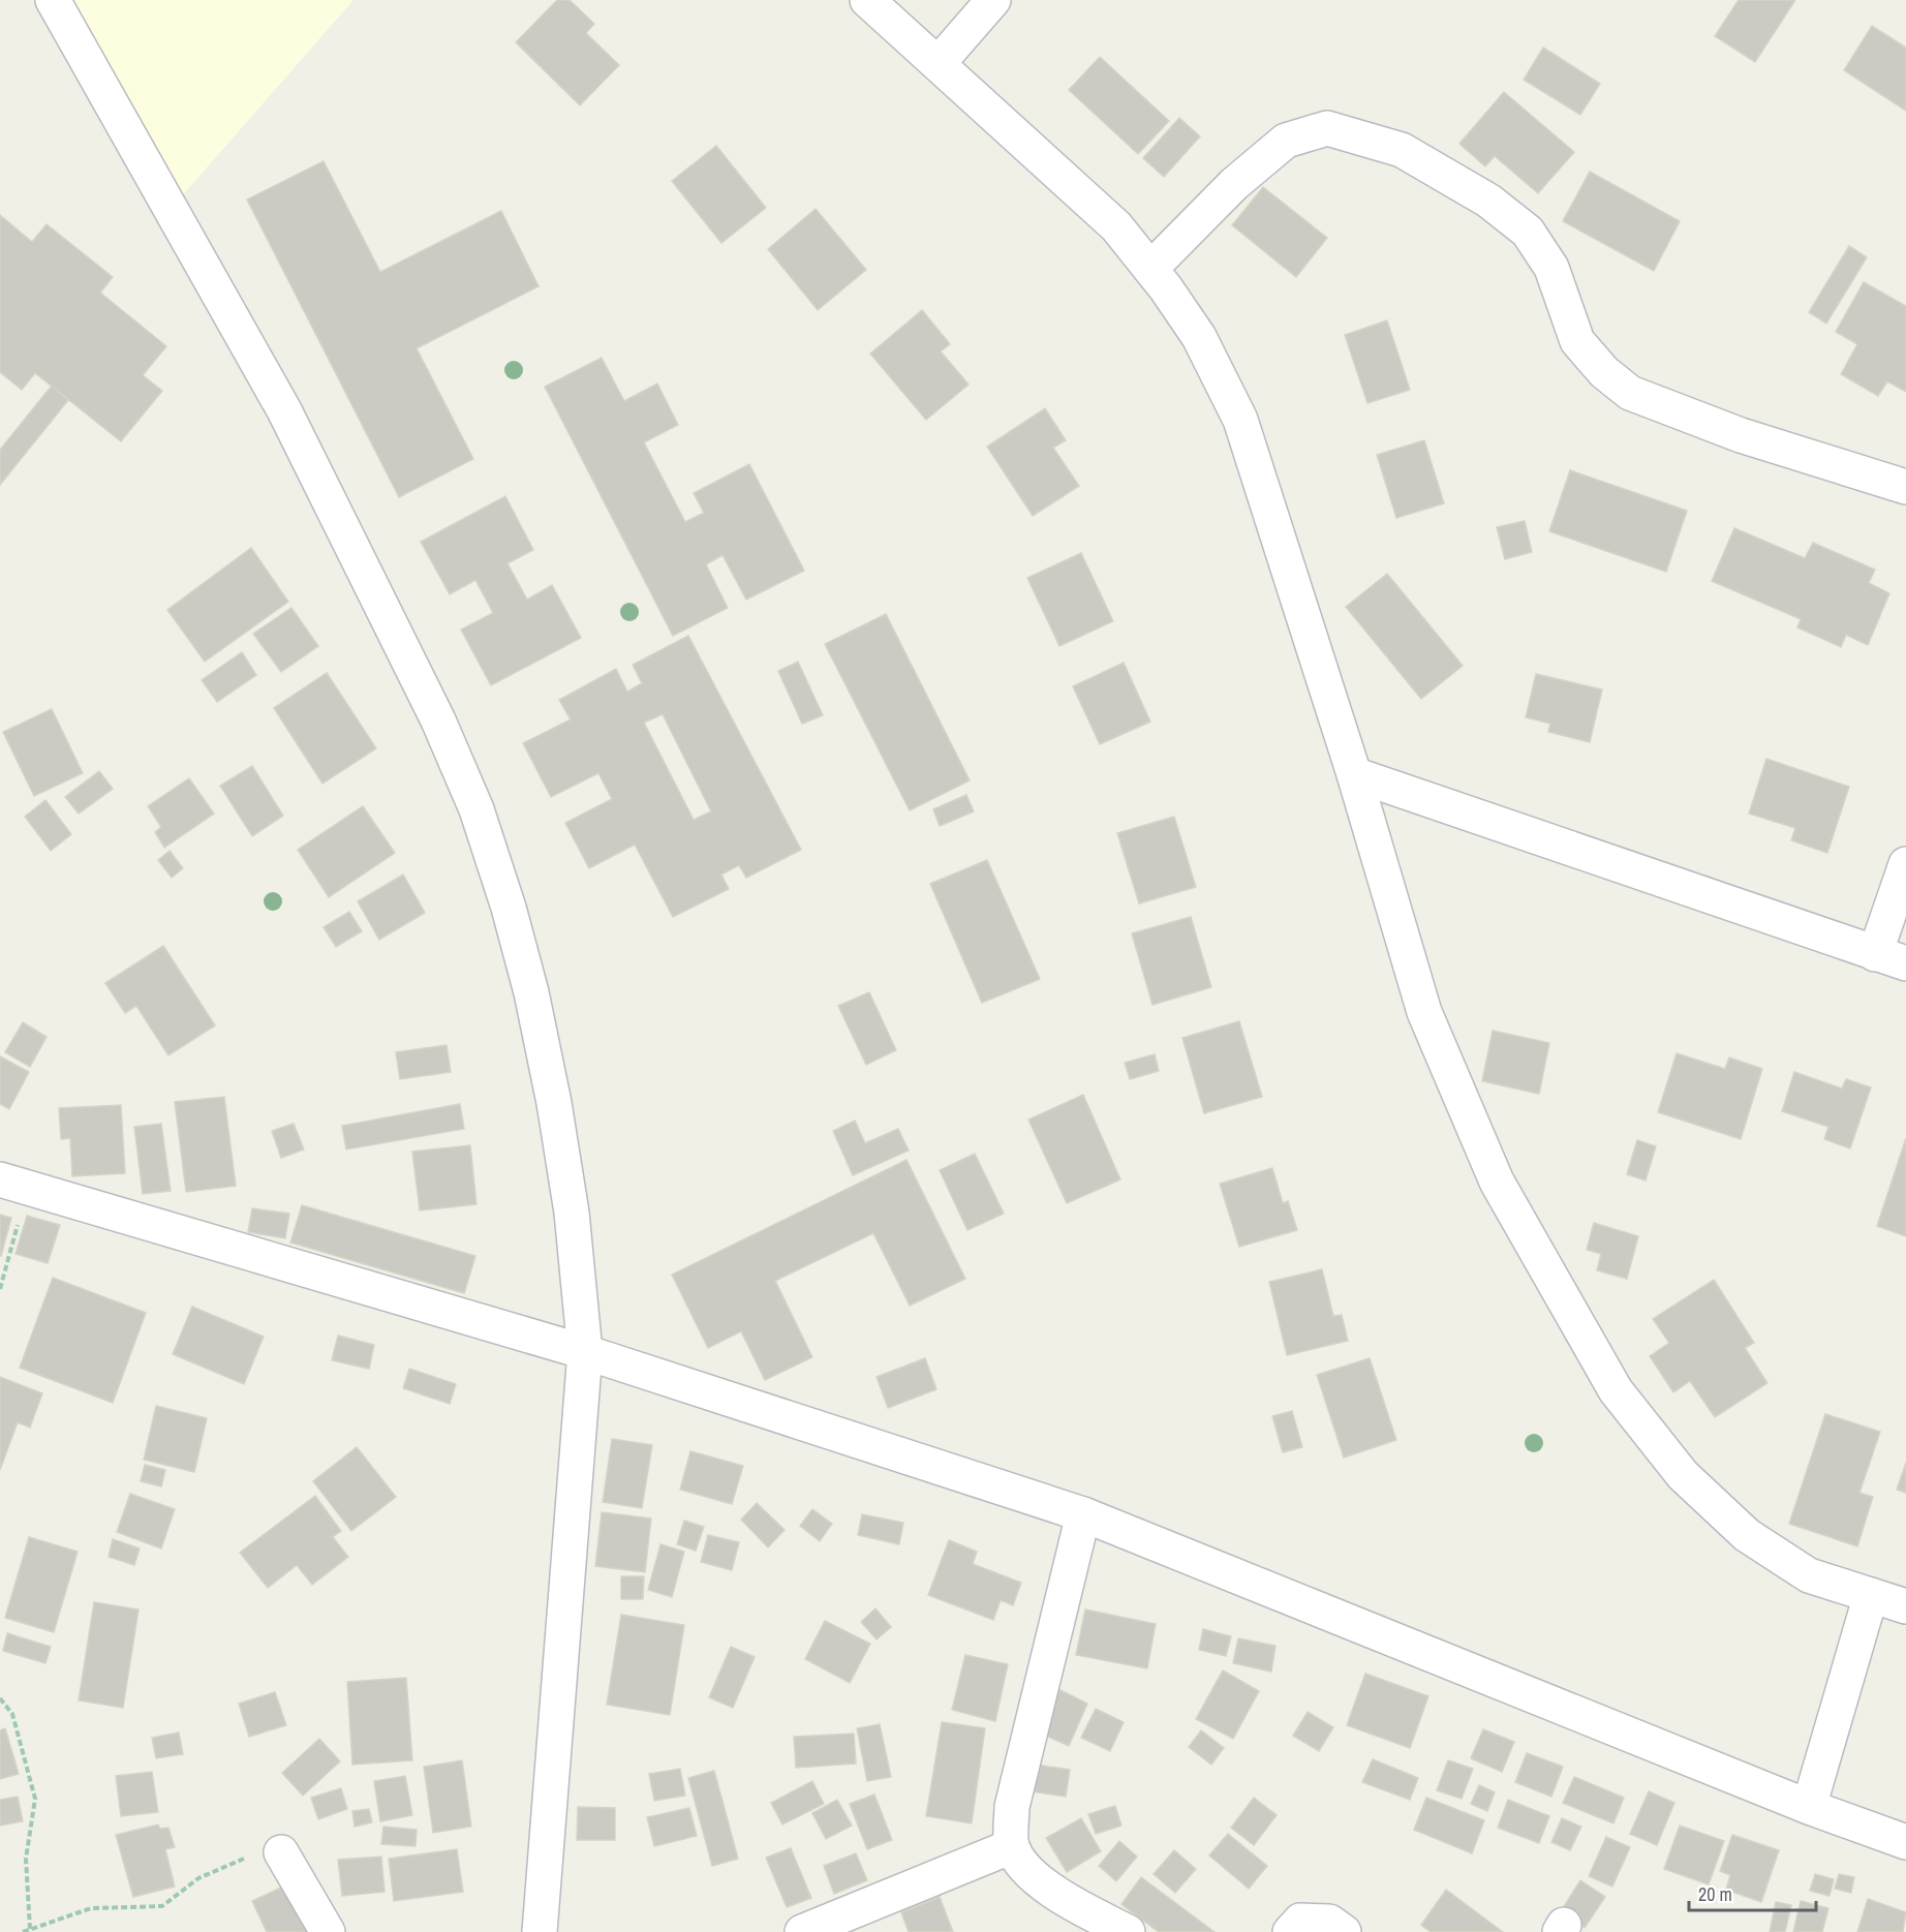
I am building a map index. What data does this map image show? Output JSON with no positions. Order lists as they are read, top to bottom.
{
  "scale_bar": "20 m"
}
